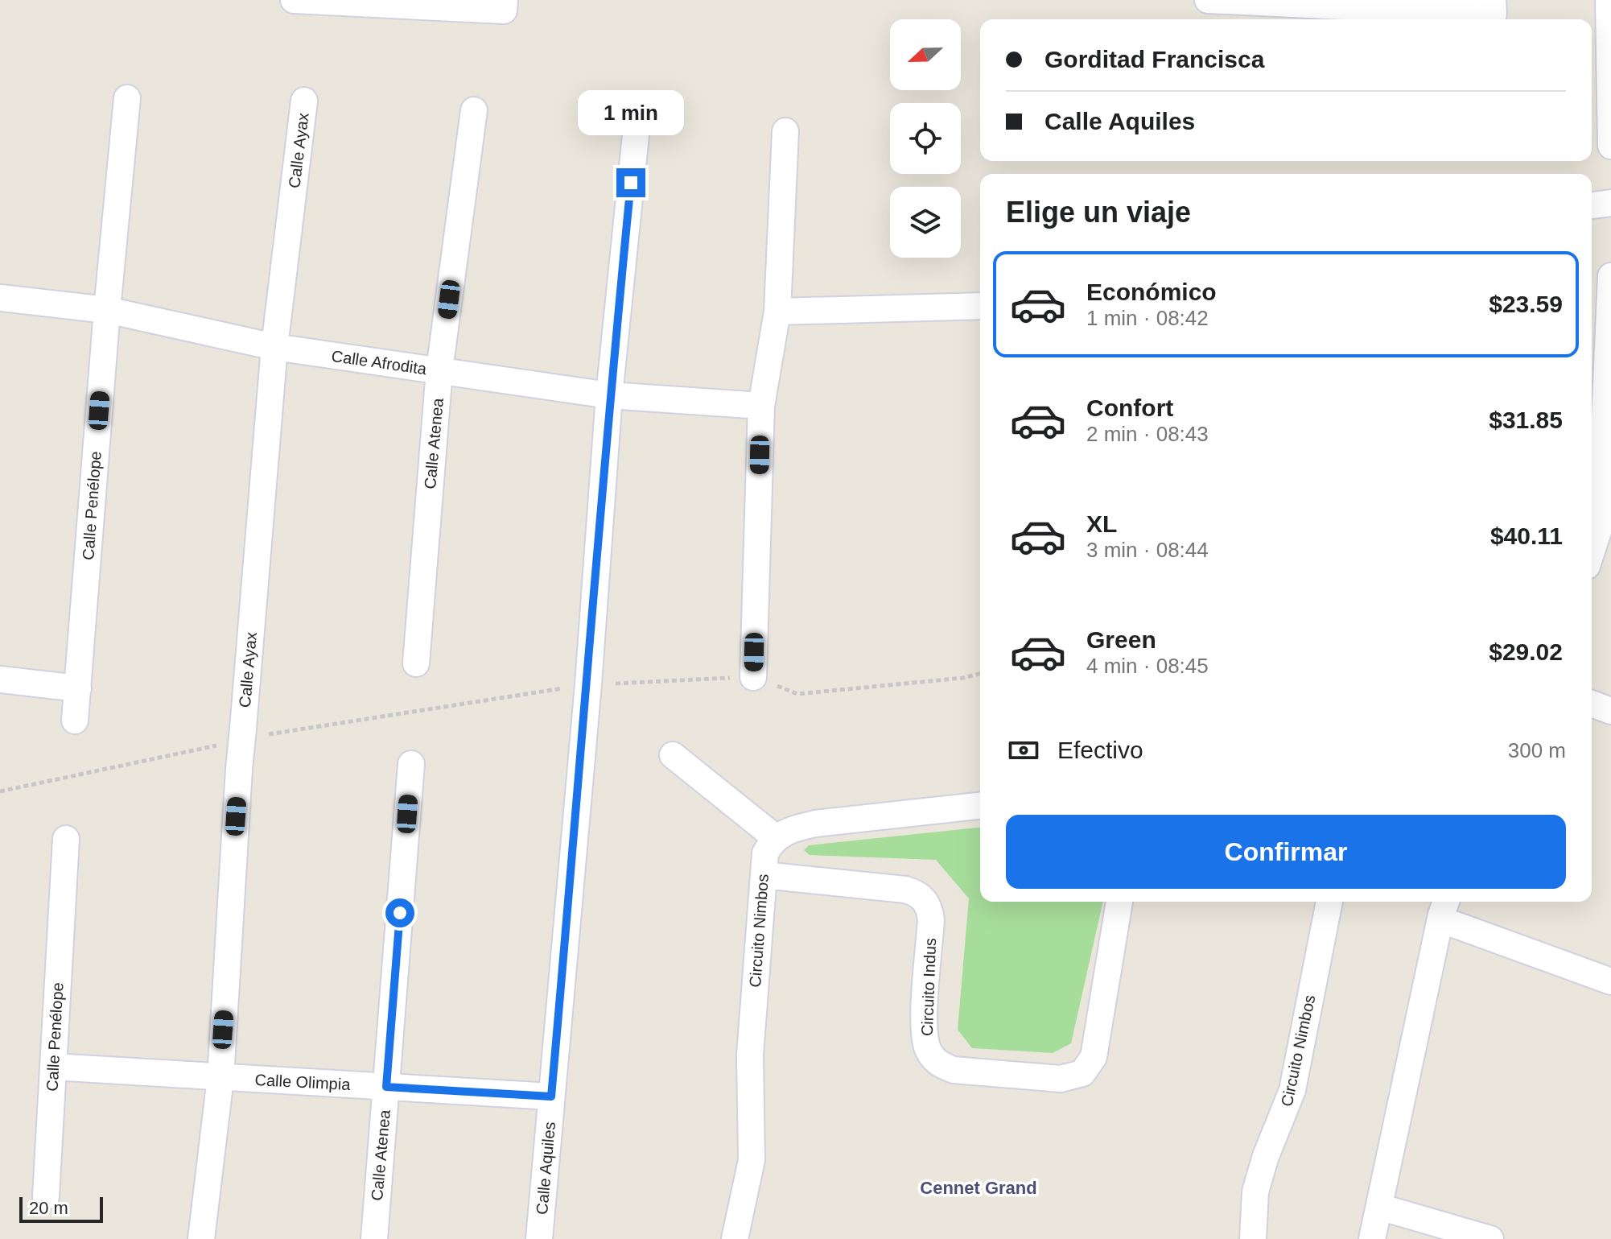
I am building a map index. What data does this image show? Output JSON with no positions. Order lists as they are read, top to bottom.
{
  "streets": {
    "street": [
      "Calle Ayax",
      "Calle Afrodita",
      "Calle Atenea",
      "Calle Penélope",
      "Circuito Nimbos",
      "Circuito Indus",
      "Calle Olimpia",
      "Calle Aquiles"
    ]
  },
  "crossings": [
    ["Calle Ayax", "Calle Afrodita"],
    ["Calle Ayax", "Calle Olimpia"],
    ["Calle Afrodita", "Calle Atenea"],
    ["Calle Afrodita", "Calle Penélope"],
    ["Calle Afrodita", "Calle Aquiles"],
    ["Calle Atenea", "Calle Olimpia"],
    ["Calle Penélope", "Calle Olimpia"],
    ["Circuito Nimbos", "Circuito Indus"],
    ["Calle Olimpia", "Calle Aquiles"]
  ],
  "districts": ["Cennet Grand"],
  "scale_bar": "20 m",
  "north": "left",
  "page": {
    "banner": ["Gorditad Francisca", "Calle Aquiles"],
    "bubble": "1 min",
    "heading": "Elige un viaje",
    "list": [
      {
        "name": "Económico",
        "note": "1 min · 08:42",
        "value": "$23.59"
      },
      {
        "name": "Confort",
        "note": "2 min · 08:43",
        "value": "$31.85"
      },
      {
        "name": "XL",
        "note": "3 min · 08:44",
        "value": "$40.11"
      },
      {
        "name": "Green",
        "note": "4 min · 08:45",
        "value": "$29.02"
      }
    ],
    "pay": ["Efectivo", "300 m"],
    "buttons": "Confirmar",
    "scale": "20 m"
  }
}
